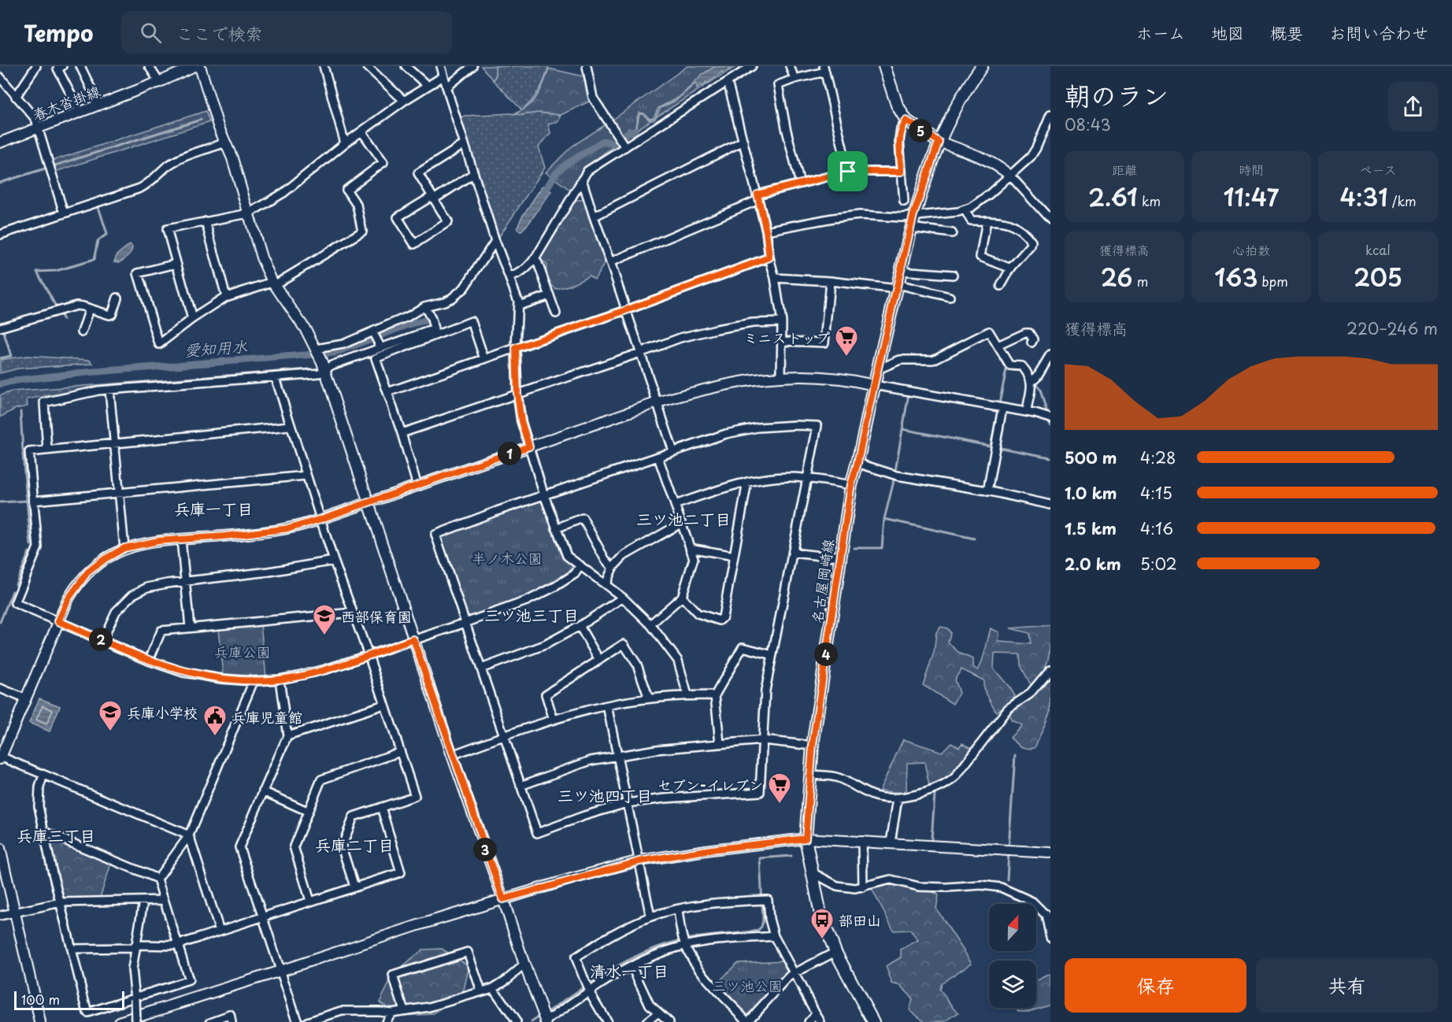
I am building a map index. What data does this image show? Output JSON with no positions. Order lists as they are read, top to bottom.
{
  "streets": {
    "main road": ["名古屋岡崎線"],
    "street": ["春木沓掛線"]
  },
  "districts": [
    "兵庫一丁目",
    "三ツ池二丁目",
    "三ツ池三丁目",
    "三ツ池四丁目",
    "兵庫三丁目",
    "兵庫二丁目",
    "清水一丁目"
  ],
  "water": ["愛知用水"],
  "parks": ["半ノ木公園", "兵庫公園", "三ツ池公園"],
  "places": {
    "supermarket": ["ミニストップ", "セブン-イレブン"],
    "school or university": ["西部保育園", "兵庫小学校"],
    "public building": ["兵庫児童館"],
    "bus stop": ["部田山"]
  },
  "scale_bar": "100 m",
  "north": "top",
  "page": {
    "header": "Tempo",
    "search": "ここで検索",
    "nav": [
      "ホーム",
      "地図",
      "概要",
      "お問い合わせ"
    ],
    "heading": ["朝のラン", "08:43"],
    "pins": [
      "5",
      "1",
      "2",
      "4",
      "3"
    ],
    "stats": [
      ["距離", "2.61 km"],
      ["時間", "11:47"],
      ["ペース", "4:31 /km"],
      ["獲得標高", "26 m"],
      ["心拍数", "163 bpm"],
      ["kcal", "205"]
    ],
    "chart": ["獲得標高", "220–246 m"],
    "list": [
      {
        "name": "500 m",
        "note": "4:28"
      },
      {
        "name": "1.0 km",
        "note": "4:15"
      },
      {
        "name": "1.5 km",
        "note": "4:16"
      },
      {
        "name": "2.0 km",
        "note": "5:02"
      }
    ],
    "buttons": ["保存", "共有"],
    "scale": "100 m"
  }
}
